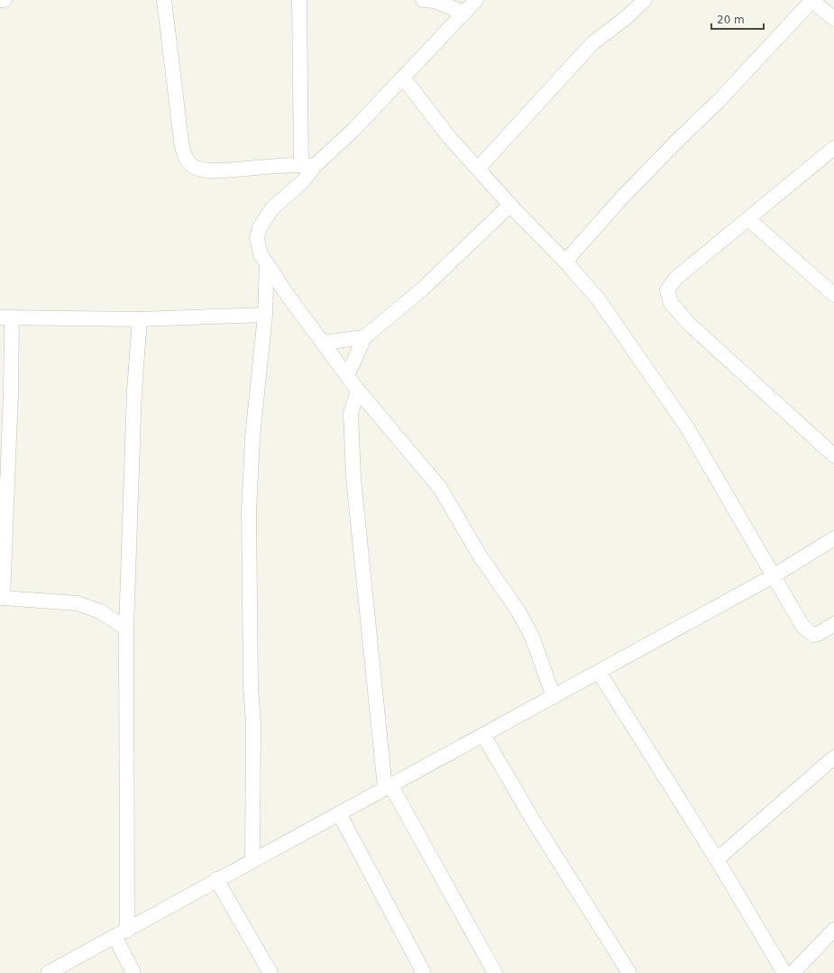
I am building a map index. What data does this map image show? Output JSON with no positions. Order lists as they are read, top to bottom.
{
  "scale_bar": "20 m"
}
